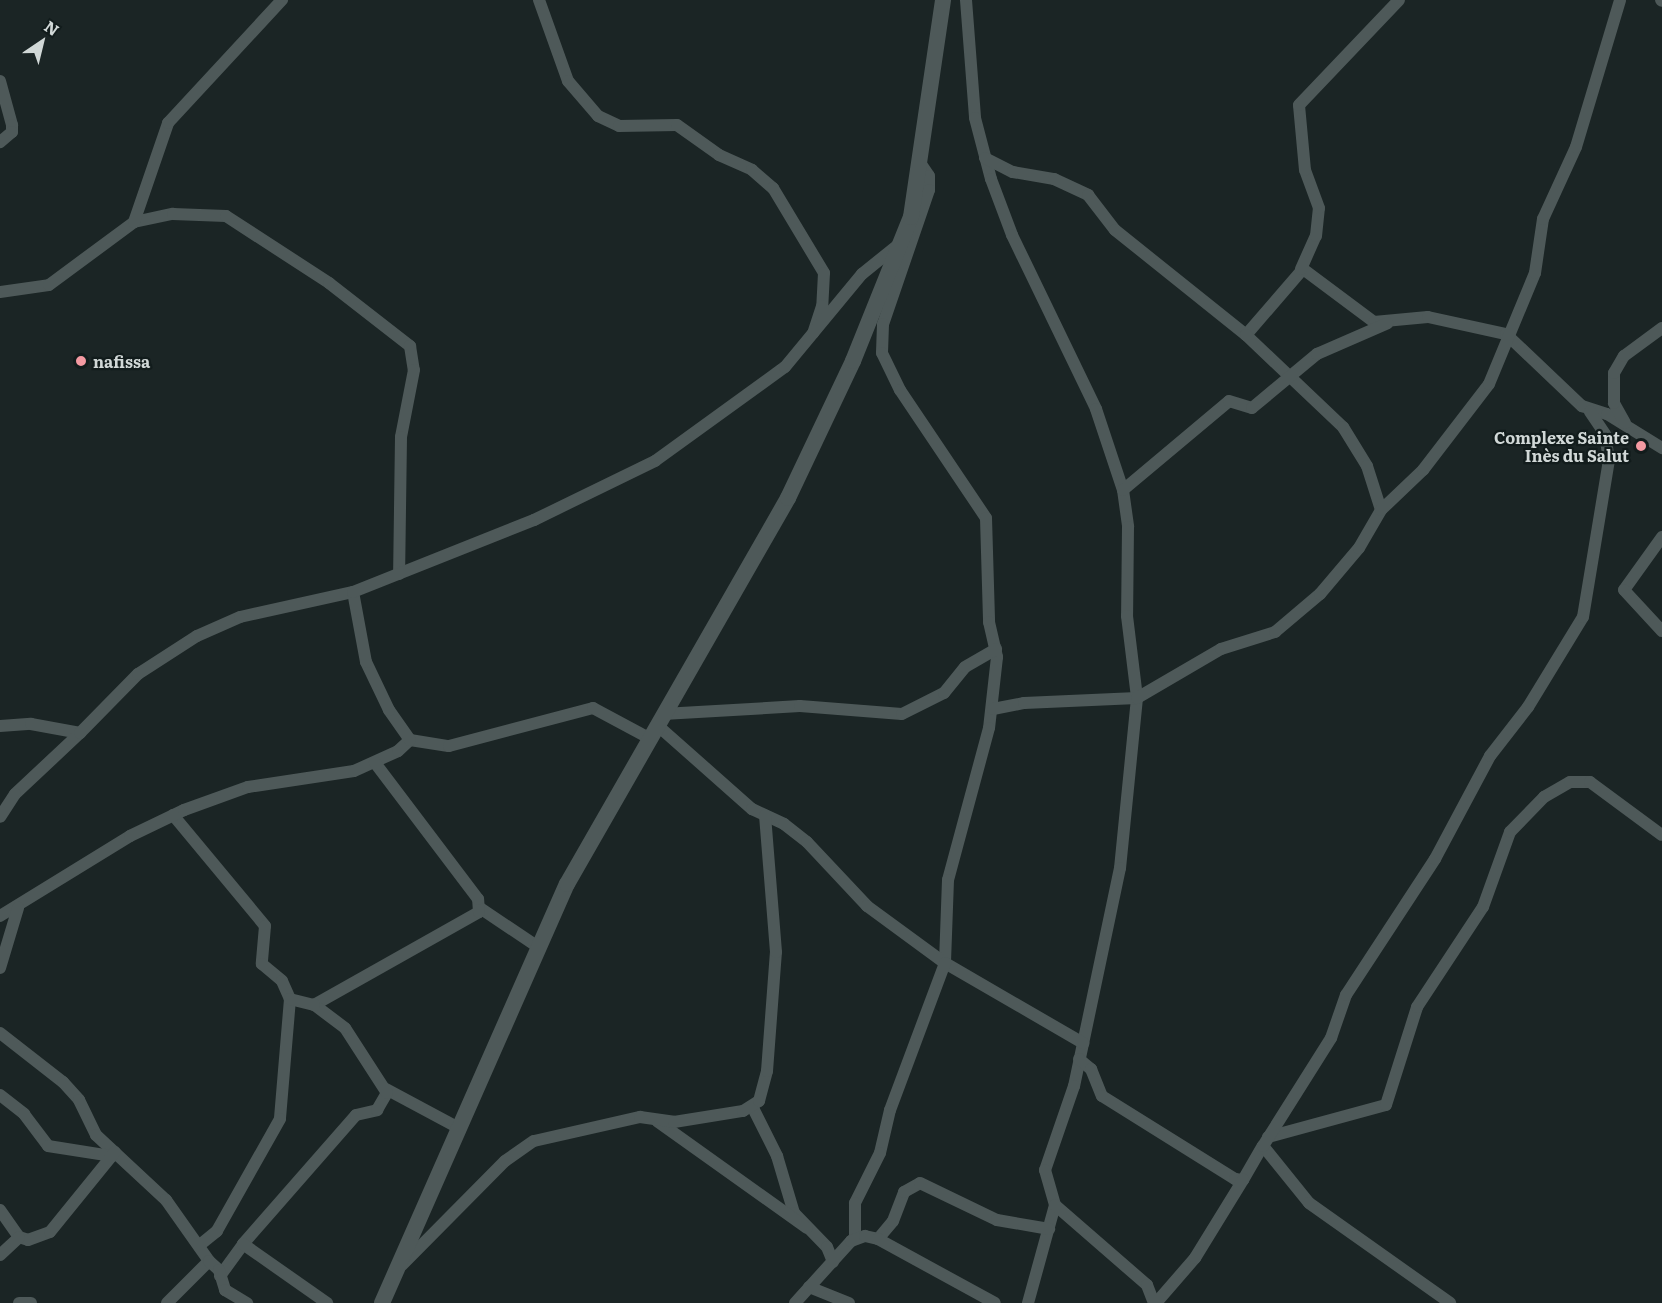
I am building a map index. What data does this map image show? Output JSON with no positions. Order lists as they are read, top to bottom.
{
  "places": ["nafissa", "Complexe Sainte Inès du Salut"],
  "north": "top right"
}
